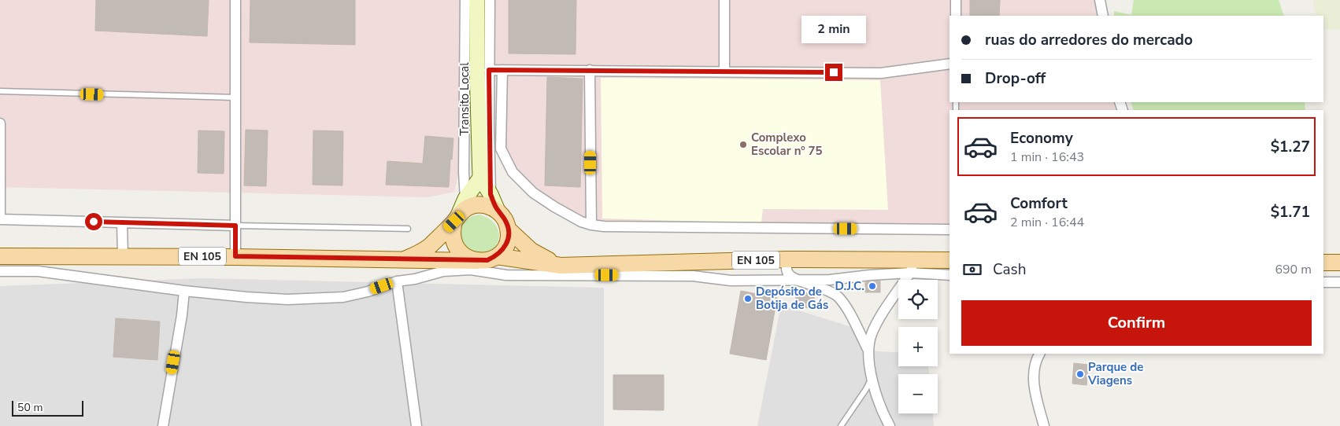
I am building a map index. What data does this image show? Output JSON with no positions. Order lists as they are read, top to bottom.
{
  "streets": {
    "main road": ["EN 105"],
    "street": ["Transito Local"]
  },
  "places": [
    "Complexo Escolar nº 75",
    "D.J.C.",
    "Depósito de Botija de Gás",
    "Parque de Viagens"
  ],
  "scale_bar": "50 m",
  "page": {
    "bubble": "2 min",
    "banner": ["ruas do arredores do mercado", "Drop-off"],
    "list": [
      {
        "name": "Economy",
        "note": "1 min · 16:43",
        "value": "$1.27"
      },
      {
        "name": "Comfort",
        "note": "2 min · 16:44",
        "value": "$1.71"
      }
    ],
    "pay": ["Cash", "690 m"],
    "map_buttons": ["+", "−"],
    "buttons": "Confirm",
    "scale": "50 m"
  }
}
